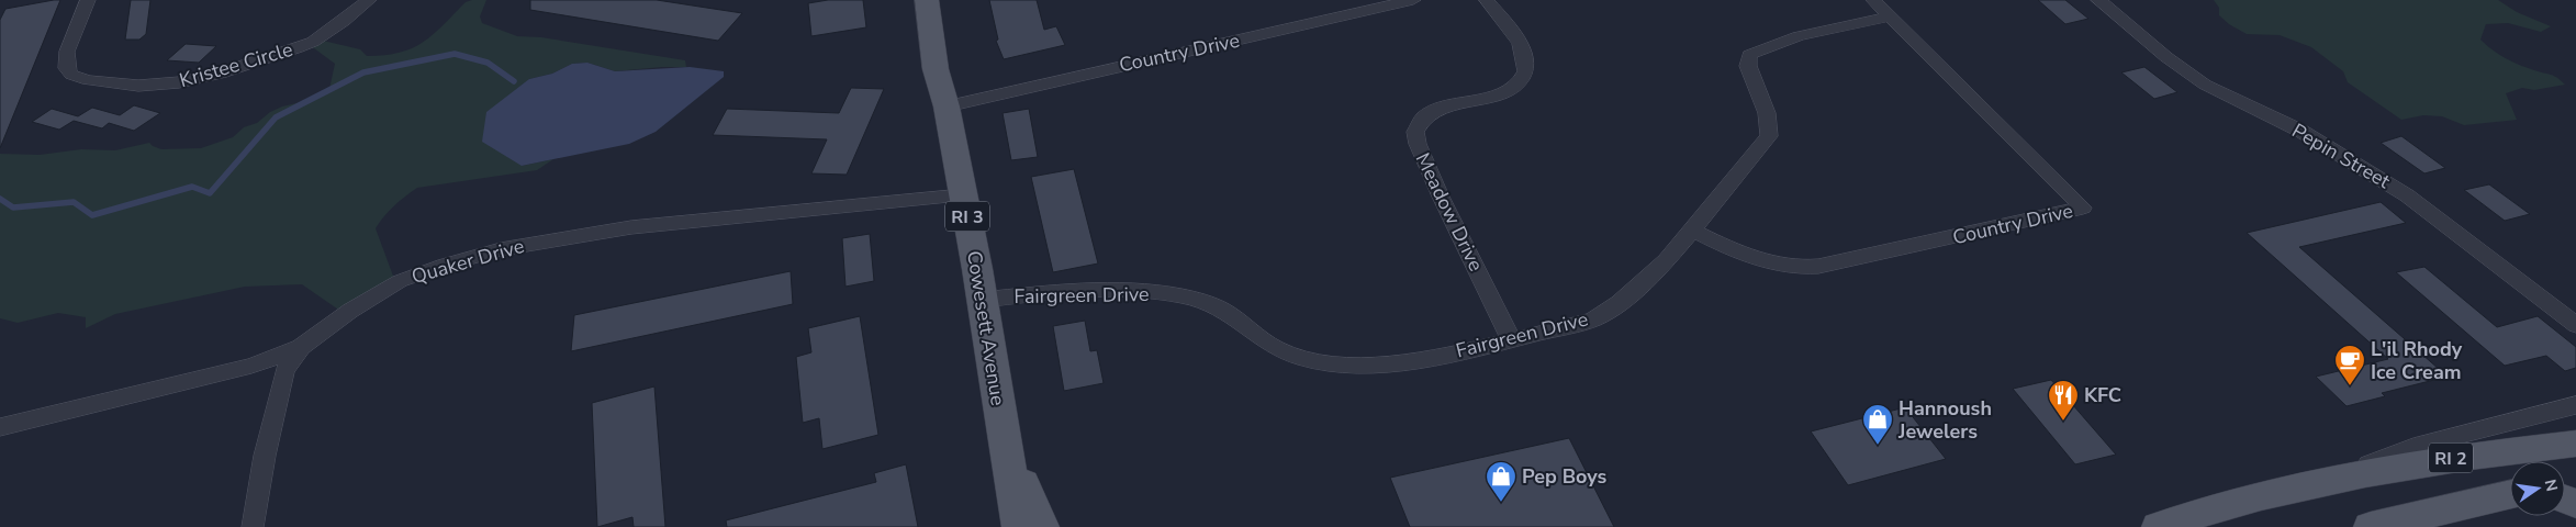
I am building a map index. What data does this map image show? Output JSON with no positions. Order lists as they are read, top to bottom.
{
  "streets": {
    "main road": ["RI 3", "Cowesett Avenue", "RI 2"],
    "street": [
      "Country Drive",
      "Kristee Circle",
      "Pepin Street",
      "Meadow Drive",
      "Quaker Drive",
      "Fairgreen Drive"
    ]
  },
  "crossings": [
    ["Country Drive", "Fairgreen Drive"],
    ["Country Drive", "Cowesett Avenue"],
    ["Meadow Drive", "Fairgreen Drive"],
    ["Quaker Drive", "Cowesett Avenue"],
    ["Fairgreen Drive", "Cowesett Avenue"]
  ],
  "places": {
    "cafe": ["L'il Rhody Ice Cream"],
    "restaurant": ["KFC"],
    "shop": ["Hannoush Jewelers", "Pep Boys"]
  },
  "north": "right"
}
